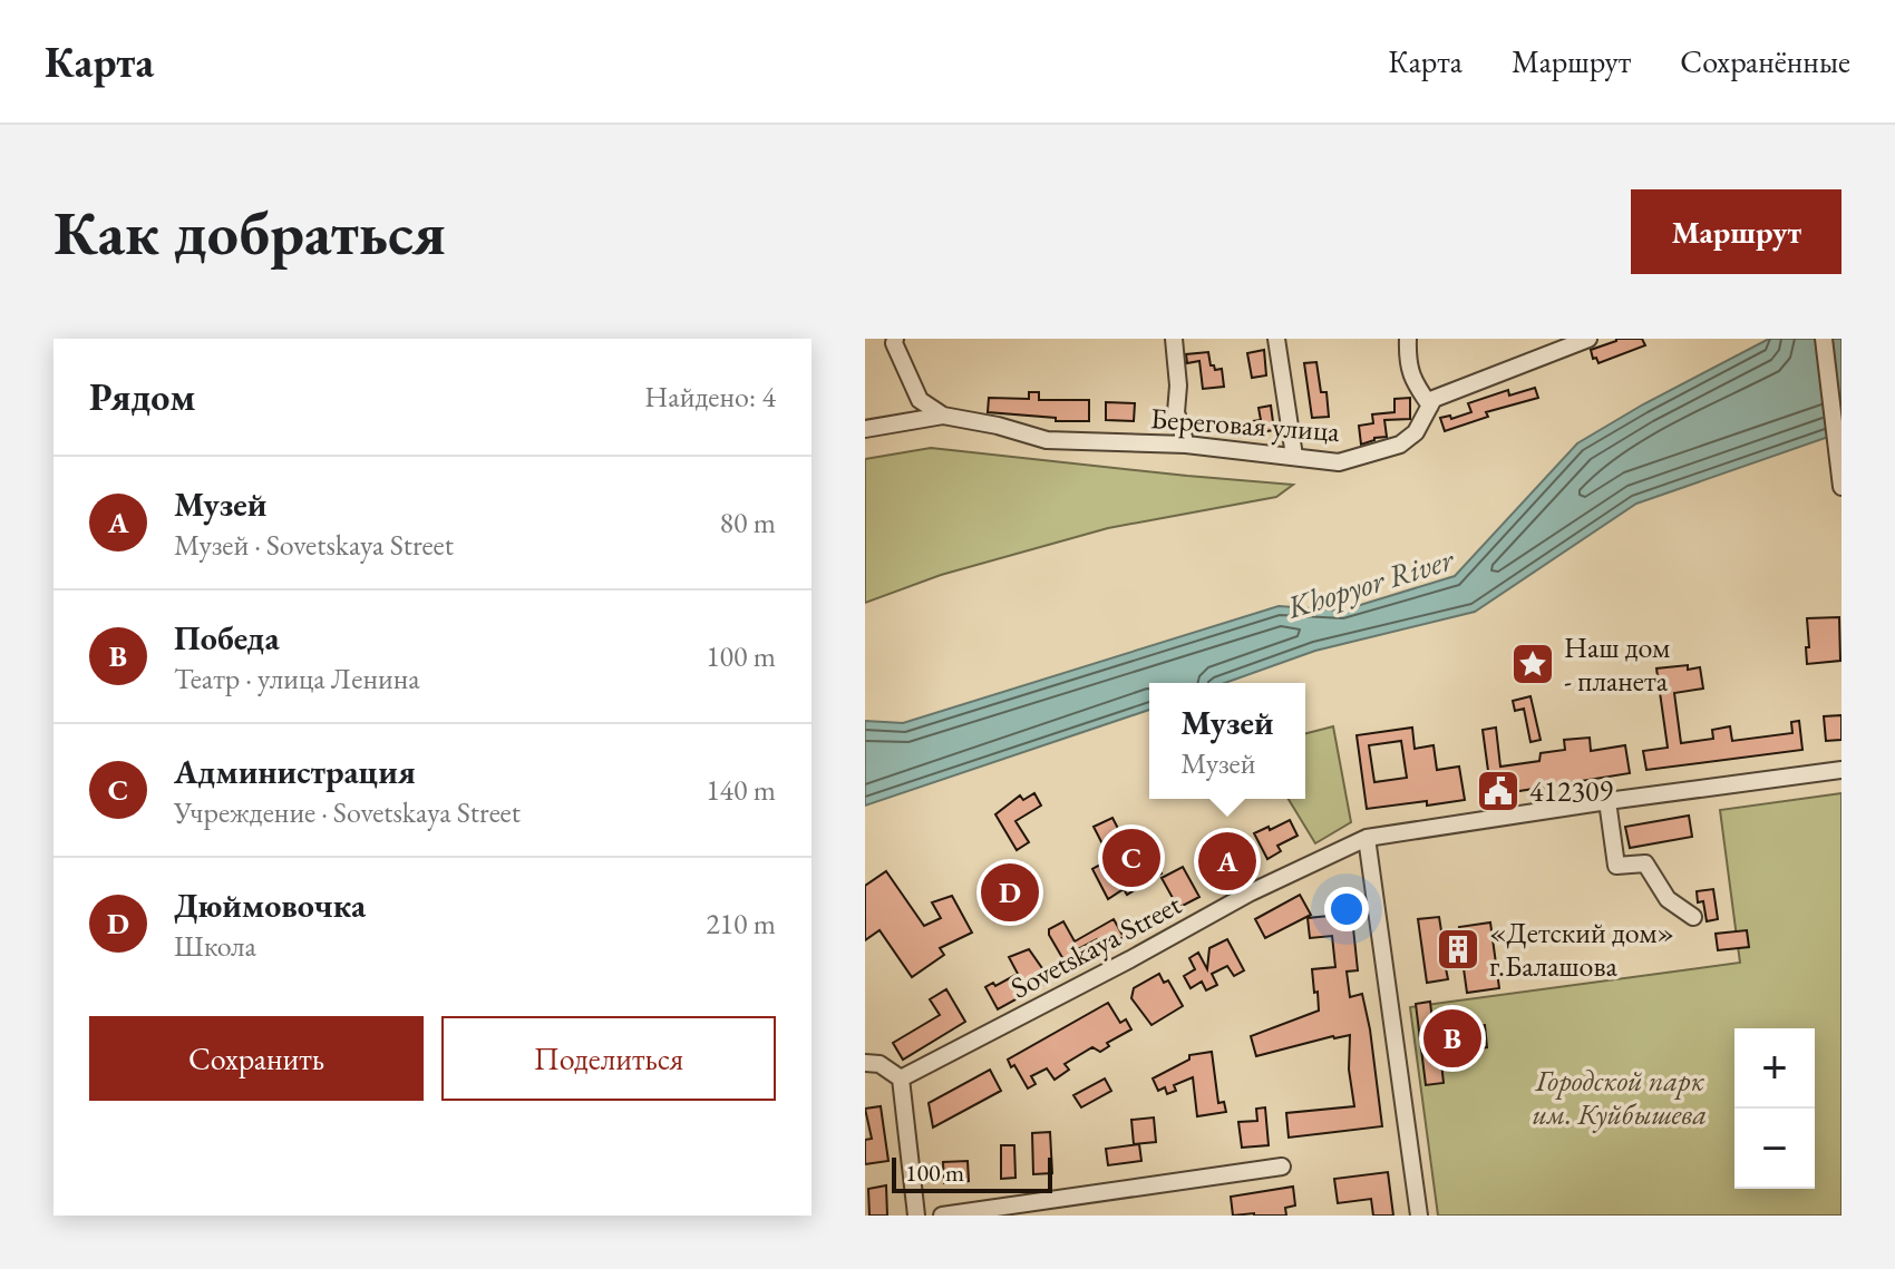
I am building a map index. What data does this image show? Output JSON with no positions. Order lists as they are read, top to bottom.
{
  "streets": {
    "street": ["Береговая улица", "Sovetskaya Street"]
  },
  "water": ["Khopyor River"],
  "parks": ["Городской парк им. Куйбышева"],
  "places": {
    "place": ["Наш дом - планета"],
    "public building": ["412309"],
    "building": ["«Детский дом» г.Балашова"]
  },
  "scale_bar": "100 m",
  "page": {
    "header": "Карта",
    "nav": ["Карта", "Маршрут", "Сохранённые"],
    "buttons": [
      "Маршрут",
      ["Сохранить", "Поделиться"]
    ],
    "title": "Как добраться",
    "heading": ["Рядом", "Найдено: 4"],
    "list": [
      {
        "mark": "A",
        "name": "Музей",
        "note": "Музей · Sovetskaya Street",
        "value": "80 m"
      },
      {
        "mark": "B",
        "name": "Победа",
        "note": "Театр · улица Ленина",
        "value": "100 m"
      },
      {
        "mark": "C",
        "name": "Администрация",
        "note": "Учреждение · Sovetskaya Street",
        "value": "140 m"
      },
      {
        "mark": "D",
        "name": "Дюймовочка",
        "note": "Школа",
        "value": "210 m"
      }
    ],
    "popup": ["Музей", "Музей"],
    "pins": [
      "C",
      "A",
      "D",
      "B"
    ],
    "map_buttons": ["+", "−"],
    "scale": "100 m"
  }
}
